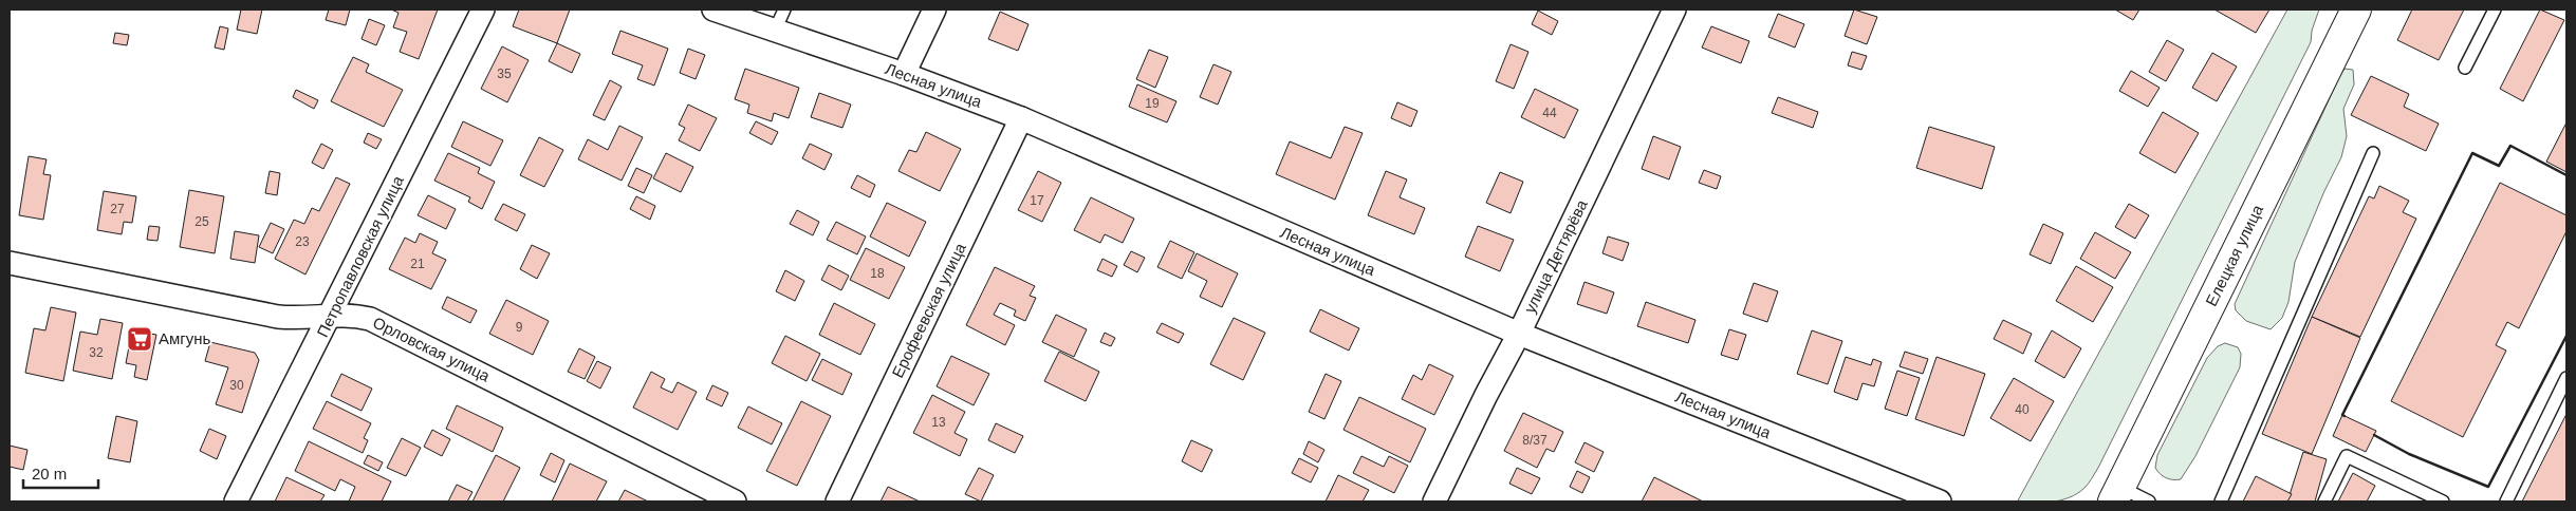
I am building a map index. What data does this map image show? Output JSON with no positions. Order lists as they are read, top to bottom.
{
  "streets": {
    "main road": ["Елецкая улица"],
    "street": [
      "Лесная улица",
      "Петропавловская улица",
      "улица Дегтярёва",
      "Ерофеевская улица",
      "Орловская улица"
    ]
  },
  "crossings": [
    ["Лесная улица", "улица Дегтярёва"],
    ["Лесная улица", "Ерофеевская улица"],
    ["Петропавловская улица", "Орловская улица"]
  ],
  "places": {
    "supermarket": ["Амгунь"]
  },
  "house_numbers": [
    "35",
    "19",
    "44",
    "17",
    "27",
    "25",
    "23",
    "21",
    "18",
    "9",
    "32",
    "30",
    "40",
    "13",
    "8/37"
  ],
  "scale_bar": "20 m"
}
